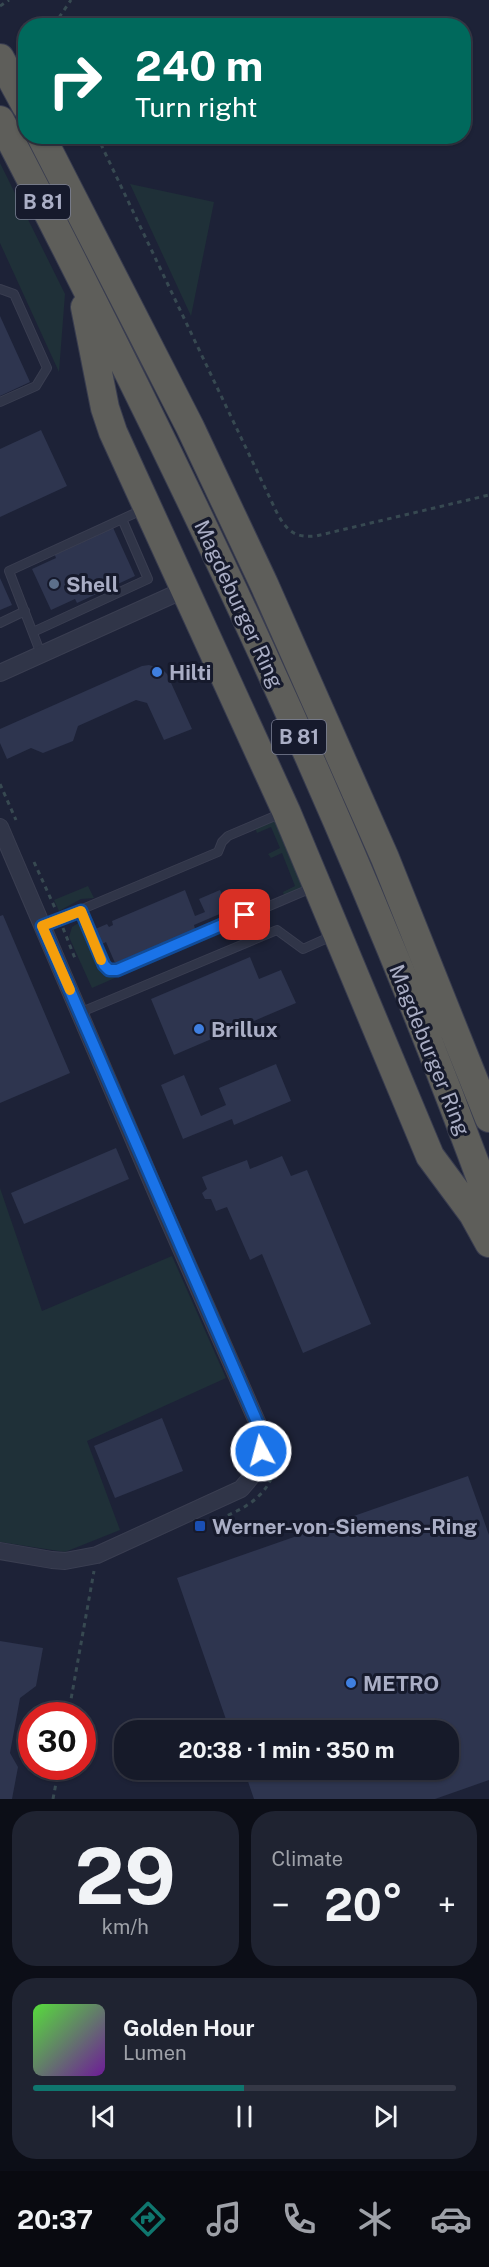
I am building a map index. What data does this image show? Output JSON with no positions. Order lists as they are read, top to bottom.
{
  "streets": {
    "highway": ["B 81", "Magdeburger Ring"]
  },
  "places": {
    "other": [
      "Shell",
      "Hilti",
      "Brillux",
      "METRO"
    ],
    "transit": ["Werner-von-Siemens-Ring"]
  },
  "page": {
    "turn": ["240 m", "Turn right"],
    "limit": "30",
    "trip": "20:38 · 1 min · 350 m",
    "tile": [
      ["29", "km/h"],
      "Climate"
    ],
    "heat": ["−", "20°", "+"],
    "song": ["Golden Hour", "Lumen"],
    "tabs": "20:37"
  }
}
